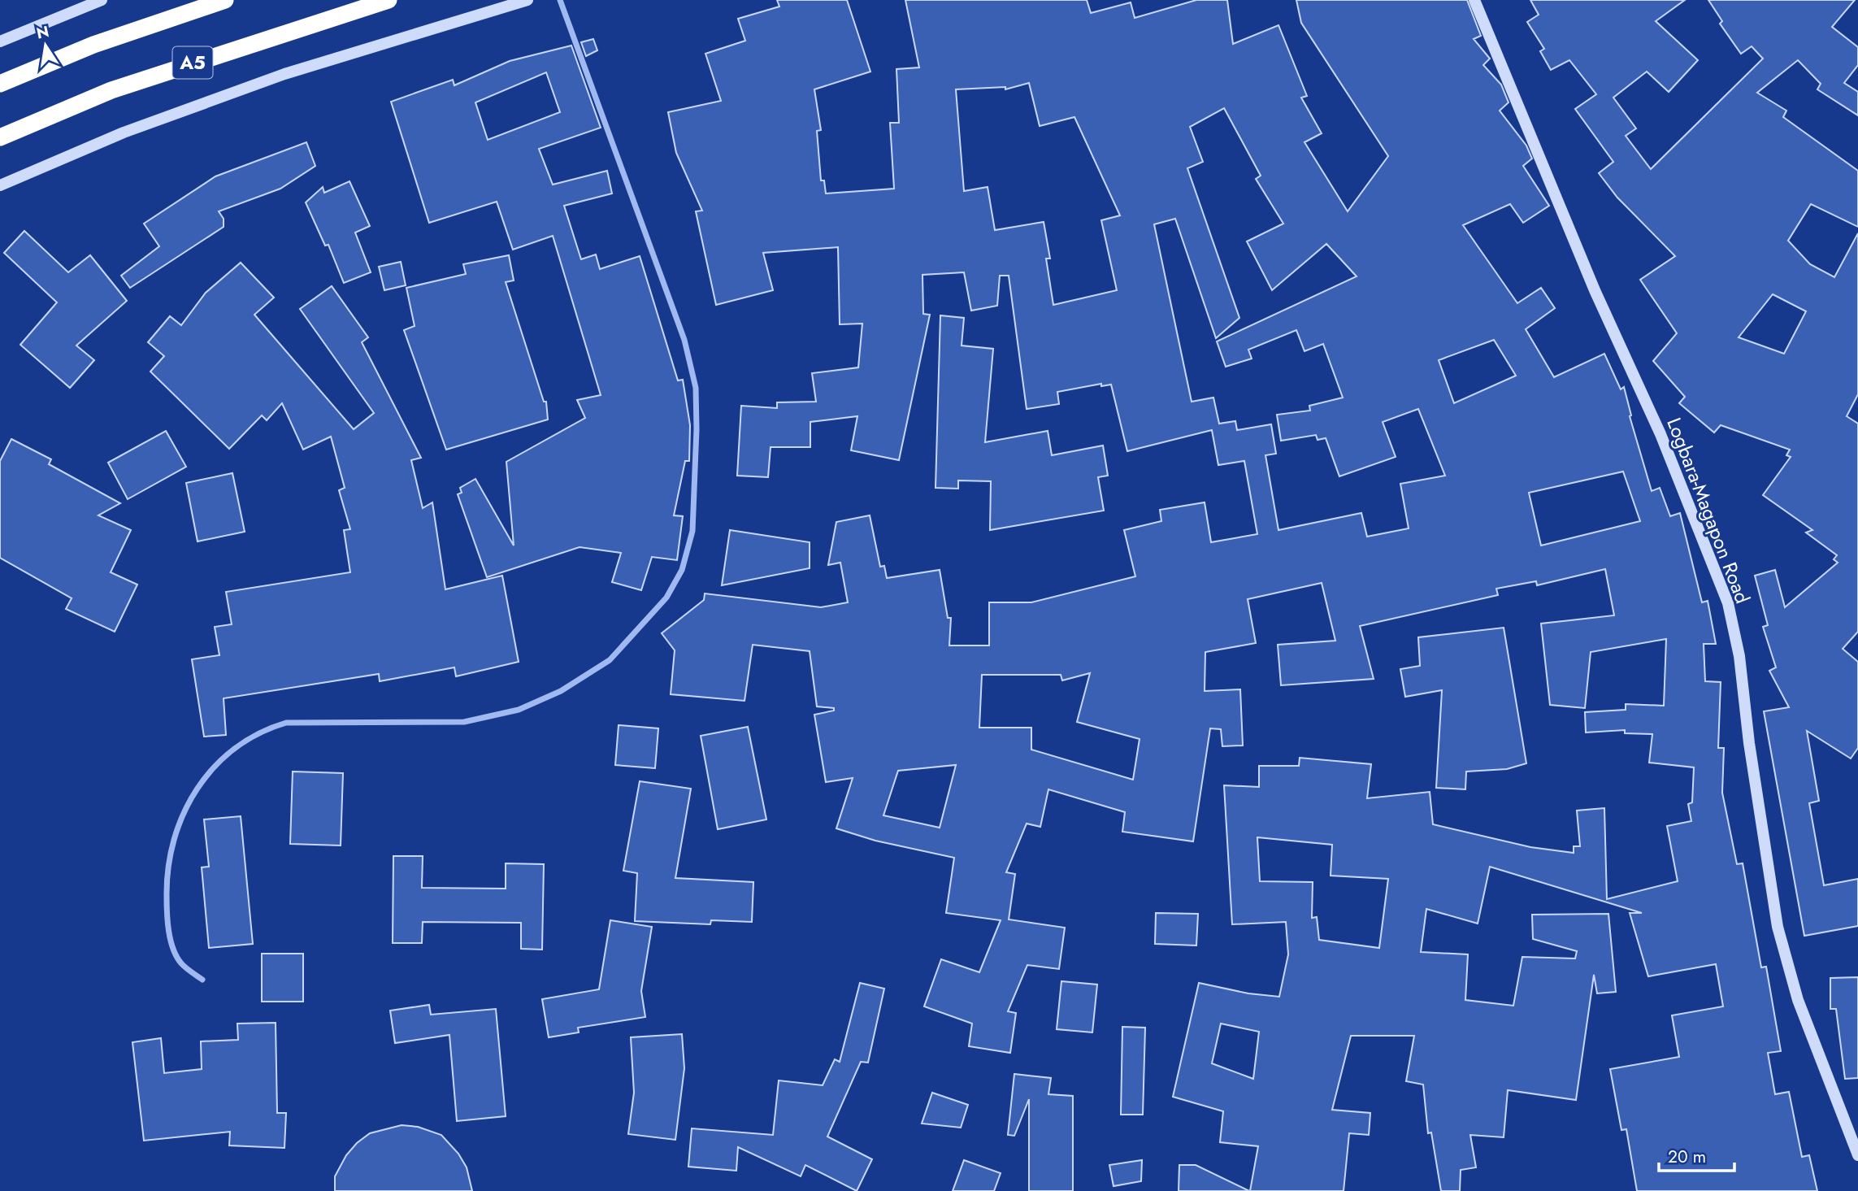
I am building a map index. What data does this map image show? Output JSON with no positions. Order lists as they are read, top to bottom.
{
  "streets": {
    "highway": ["A5"],
    "street": ["Logbara-Magapon Road"]
  },
  "scale_bar": "20 m",
  "north": "top"
}
